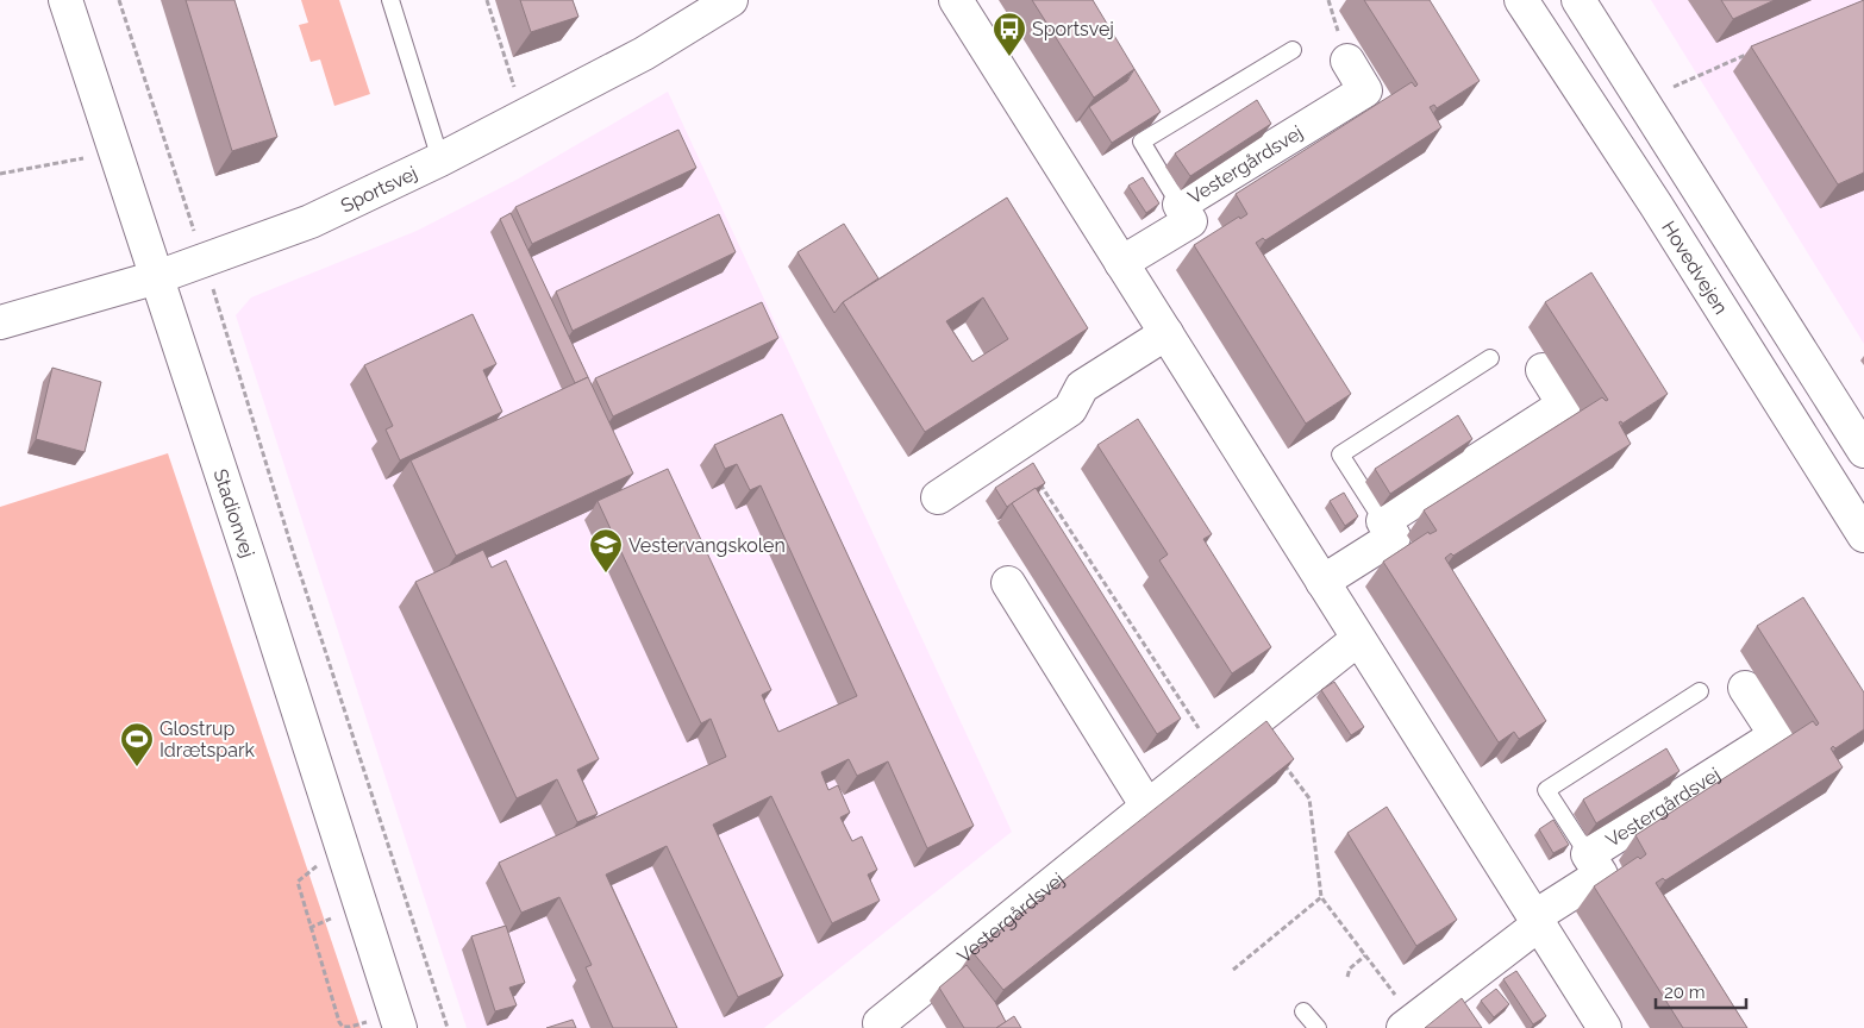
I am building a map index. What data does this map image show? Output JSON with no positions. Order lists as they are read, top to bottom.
{
  "streets": {
    "street": [
      "Vestergårdsvej",
      "Sportsvej",
      "Hovedvejen",
      "Stadionvej"
    ]
  },
  "crossings": [
    ["Sportsvej", "Stadionvej"]
  ],
  "places": {
    "bus stop": ["Sportsvej"],
    "school or university": ["Vestervangskolen"],
    "sports": ["Glostrup Idrætspark"]
  },
  "scale_bar": "20 m"
}
